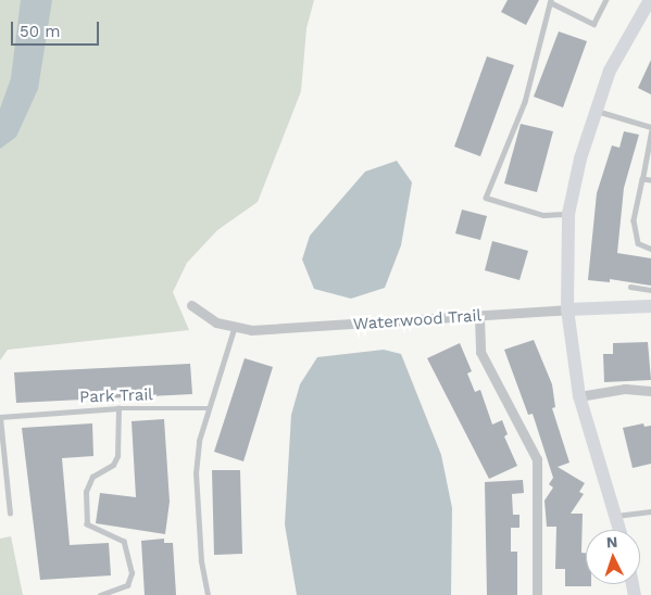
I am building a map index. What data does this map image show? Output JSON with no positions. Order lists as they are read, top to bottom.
{
  "streets": {
    "street": ["Waterwood Trail"],
    "lane": ["Park Trail"]
  },
  "scale_bar": "50 m",
  "north": "top"
}
